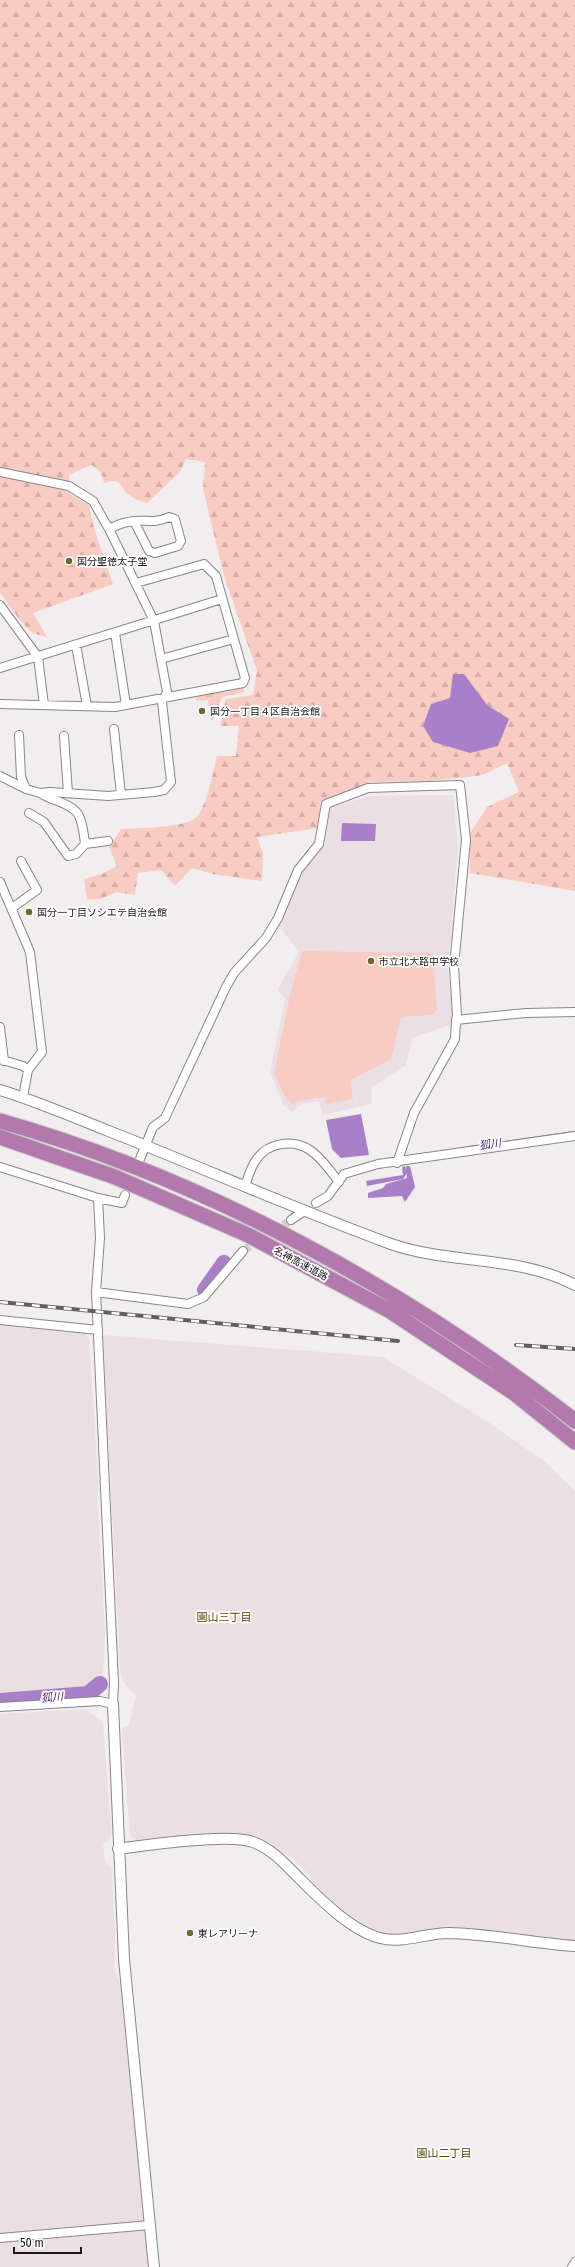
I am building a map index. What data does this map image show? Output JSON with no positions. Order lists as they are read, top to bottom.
{
  "streets": {
    "highway": ["名神高速道路"]
  },
  "districts": ["園山三丁目", "園山二丁目"],
  "water": ["狐川"],
  "places": [
    "国分聖徳太子堂",
    "国分一丁目４区自治会館",
    "国分一丁目ソシエテ自治会館",
    "市立北大路中学校",
    "東レアリーナ"
  ],
  "scale_bar": "50 m"
}
